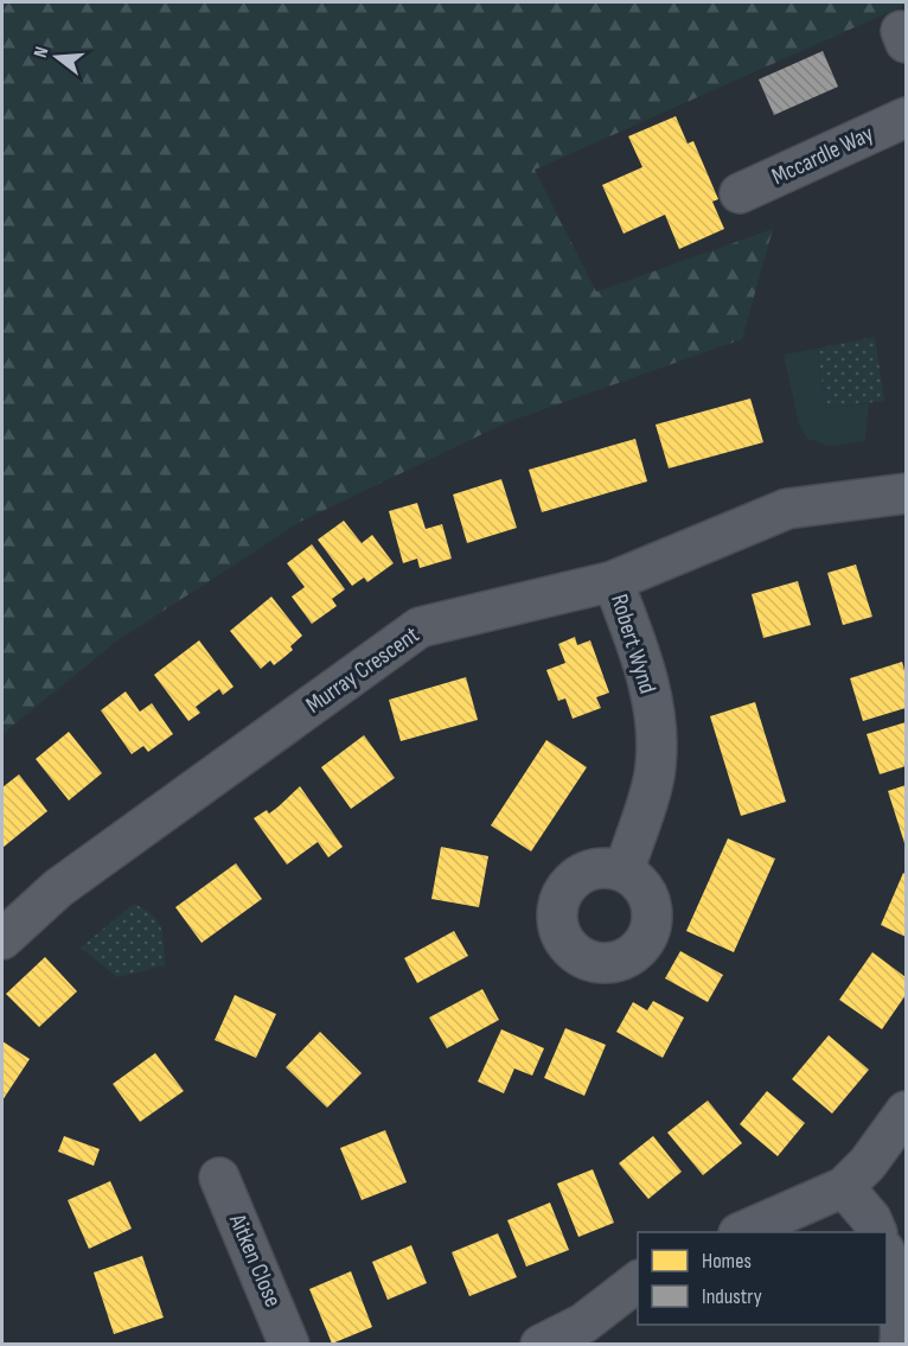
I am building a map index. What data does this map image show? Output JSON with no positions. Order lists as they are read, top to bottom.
{
  "streets": {
    "street": [
      "Mccardle Way",
      "Robert Wynd",
      "Murray Crescent",
      "Aitken Close"
    ]
  },
  "crossings": [
    ["Robert Wynd", "Murray Crescent"]
  ],
  "legend": ["Homes", "Industry"],
  "north": "left"
}
